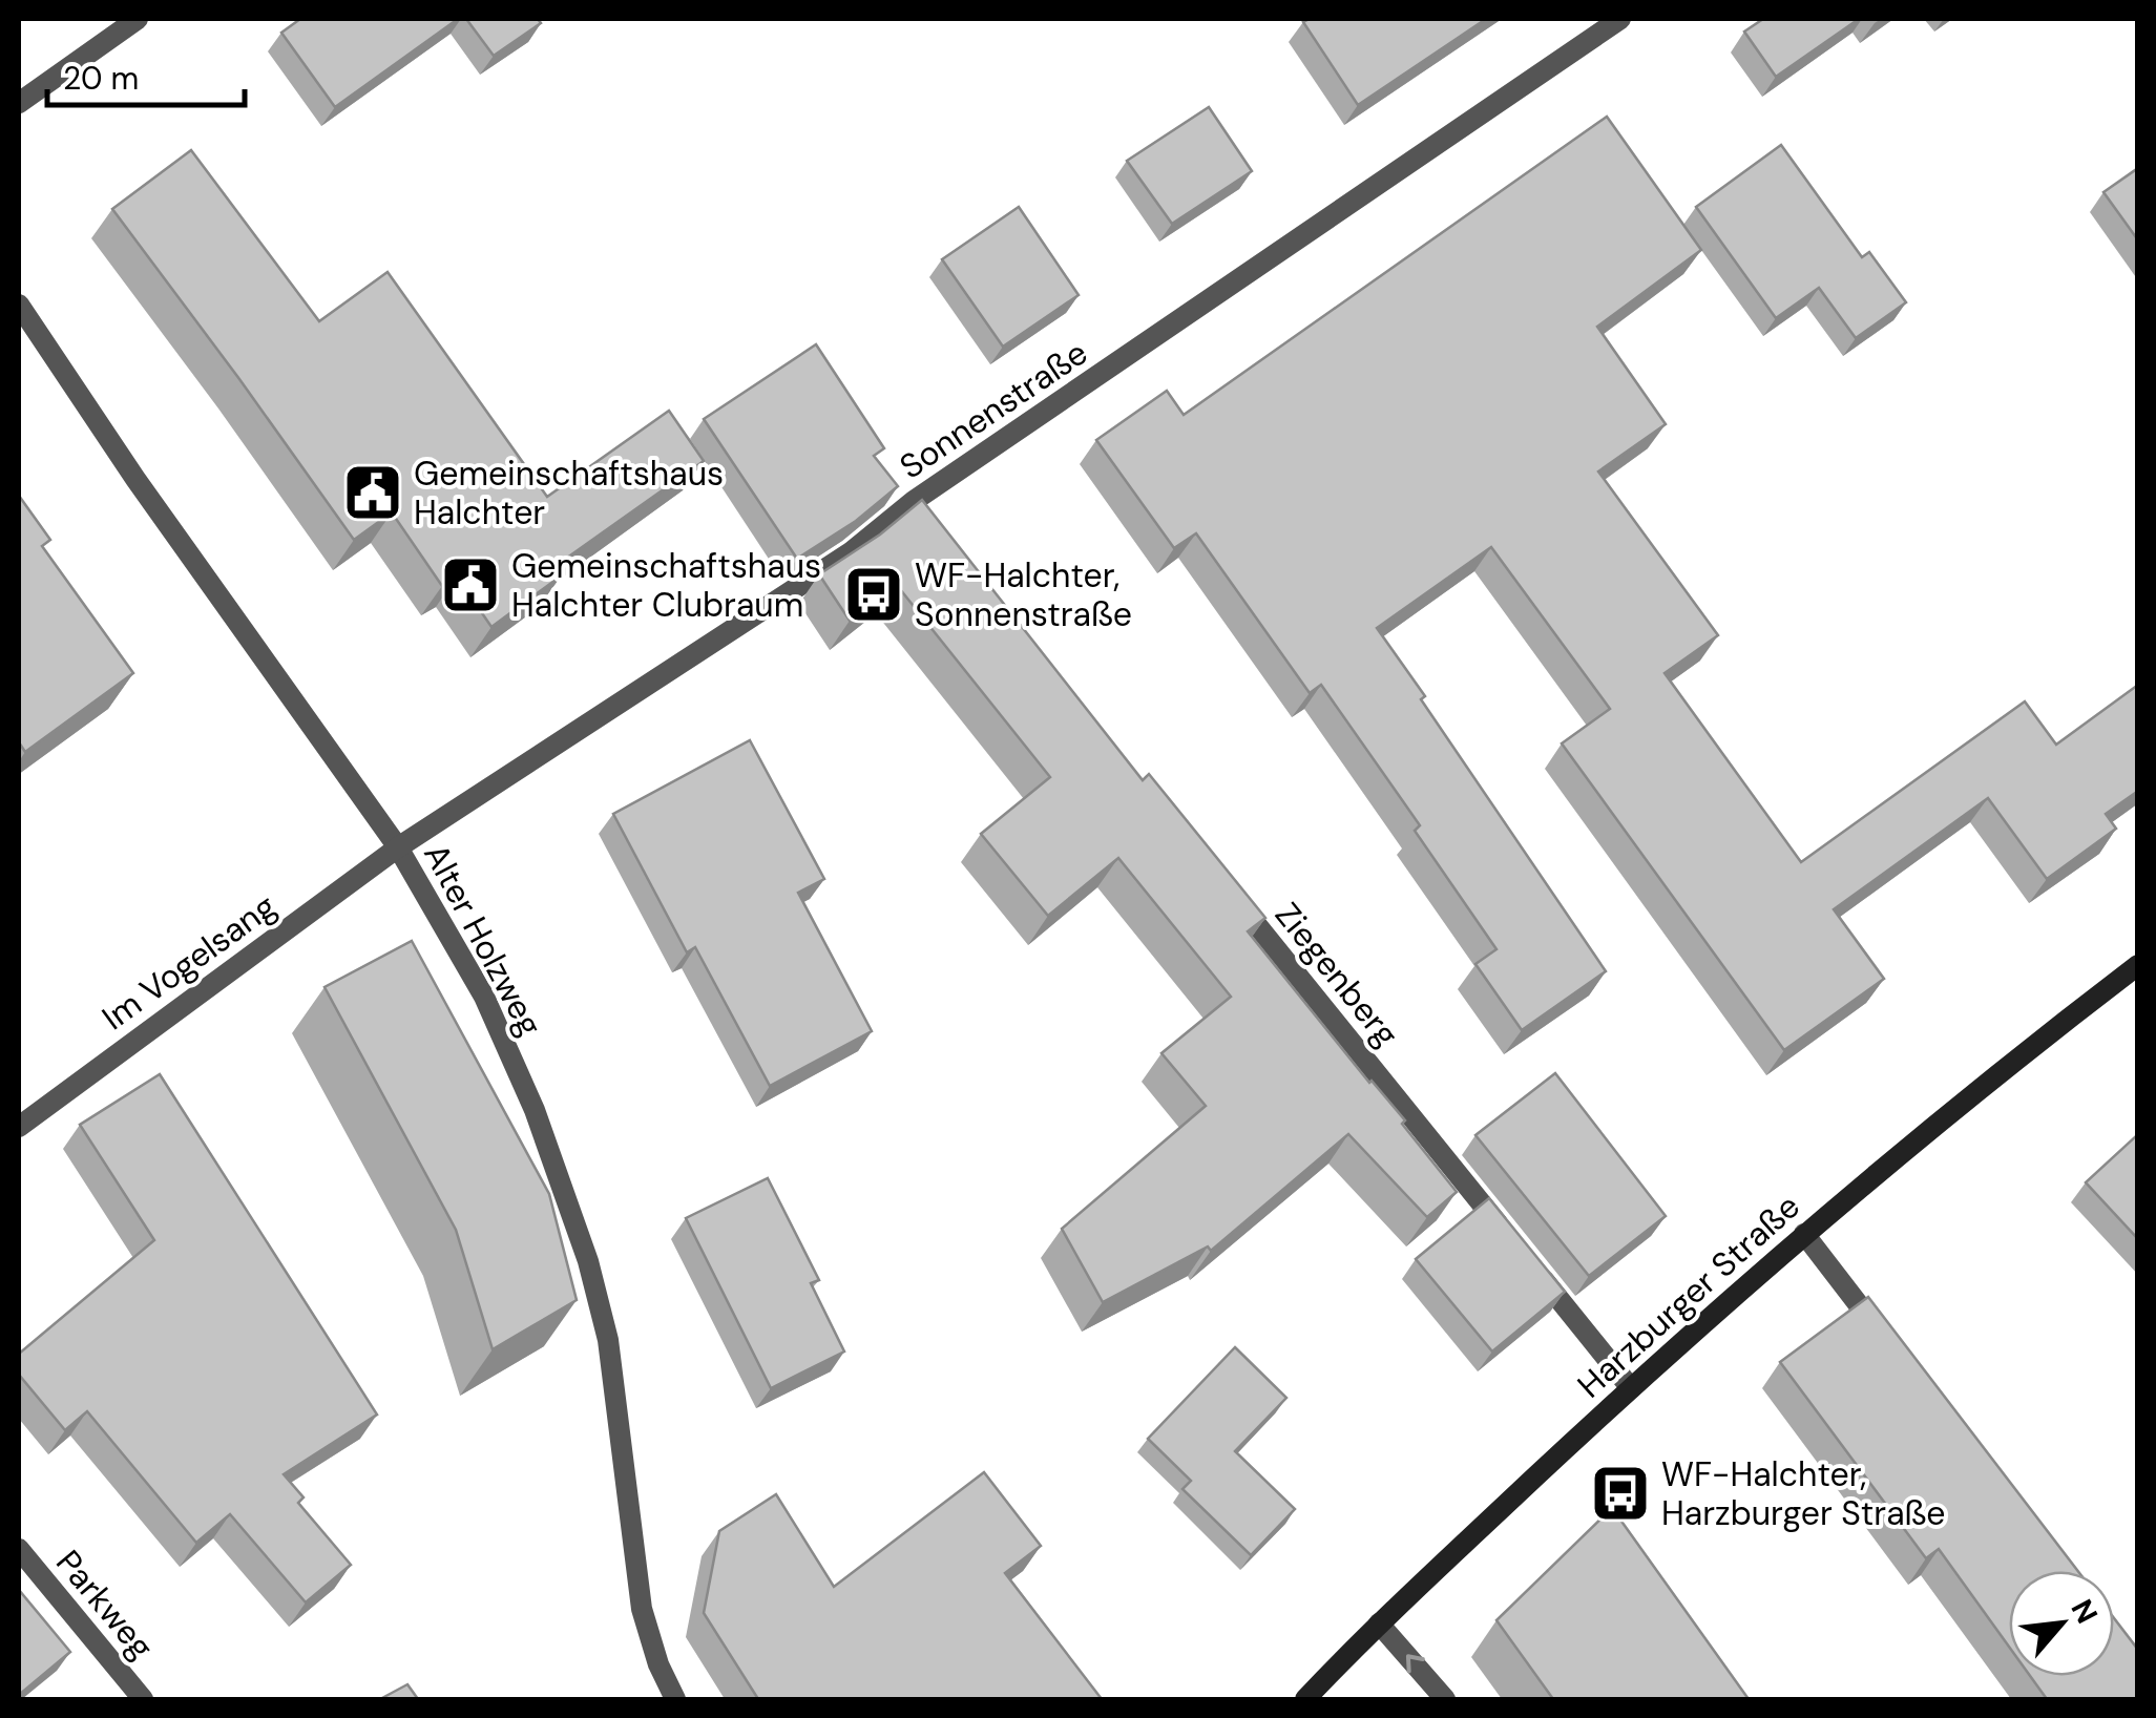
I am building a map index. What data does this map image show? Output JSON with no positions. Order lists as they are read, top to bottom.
{
  "streets": {
    "main road": ["Harzburger Straße"],
    "street": [
      "Sonnenstraße",
      "Alter Holzweg",
      "Im Vogelsang",
      "Ziegenberg",
      "Parkweg"
    ]
  },
  "crossings": [
    ["Sonnenstraße", "Alter Holzweg"],
    ["Sonnenstraße", "Im Vogelsang"],
    ["Alter Holzweg", "Im Vogelsang"],
    ["Ziegenberg", "Harzburger Straße"]
  ],
  "places": {
    "public building": ["Gemeinschaftshaus Halchter", "Gemeinschaftshaus Halchter Clubraum"],
    "bus stop": ["WF-Halchter, Sonnenstraße", "WF-Halchter, Harzburger Straße"]
  },
  "scale_bar": "20 m",
  "north": "top right"
}
